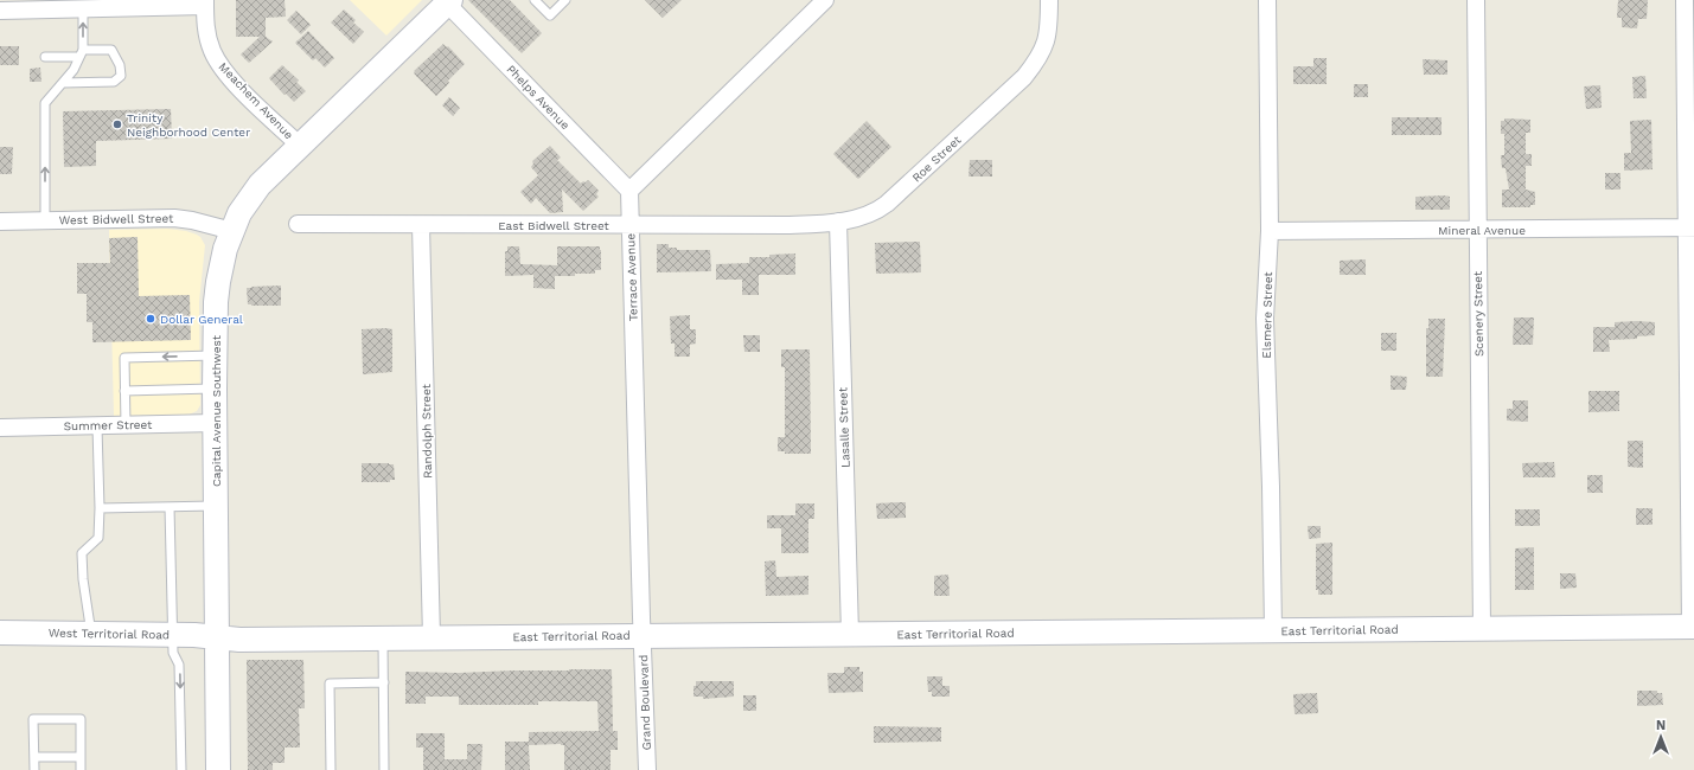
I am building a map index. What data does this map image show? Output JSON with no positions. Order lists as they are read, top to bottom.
{
  "streets": {
    "street": [
      "Phelps Avenue",
      "Meachem Avenue",
      "Roe Street",
      "West Bidwell Street",
      "East Bidwell Street",
      "Mineral Avenue",
      "Terrace Avenue",
      "Scenery Street",
      "Elsmere Street",
      "Capital Avenue Southwest",
      "Summer Street",
      "Lasalle Street",
      "Randolph Street",
      "East Territorial Road",
      "West Territorial Road",
      "Grand Boulevard"
    ]
  },
  "crossings": [
    ["Phelps Avenue", "Terrace Avenue"],
    ["Phelps Avenue", "Capital Avenue Southwest"],
    ["Meachem Avenue", "Capital Avenue Southwest"],
    ["Roe Street", "East Bidwell Street"],
    ["Roe Street", "Lasalle Street"],
    ["West Bidwell Street", "Capital Avenue Southwest"],
    ["East Bidwell Street", "Terrace Avenue"],
    ["East Bidwell Street", "Lasalle Street"],
    ["East Bidwell Street", "Randolph Street"],
    ["Mineral Avenue", "Scenery Street"],
    ["Mineral Avenue", "Elsmere Street"],
    ["Terrace Avenue", "East Territorial Road"],
    ["Terrace Avenue", "Grand Boulevard"],
    ["Scenery Street", "East Territorial Road"],
    ["Elsmere Street", "East Territorial Road"],
    ["Capital Avenue Southwest", "Summer Street"],
    ["Capital Avenue Southwest", "East Territorial Road"],
    ["Capital Avenue Southwest", "West Territorial Road"],
    ["Lasalle Street", "East Territorial Road"],
    ["Randolph Street", "East Territorial Road"],
    ["East Territorial Road", "West Territorial Road"],
    ["East Territorial Road", "Grand Boulevard"]
  ],
  "places": ["Trinity Neighborhood Center", "Dollar General"],
  "north": "top"
}
